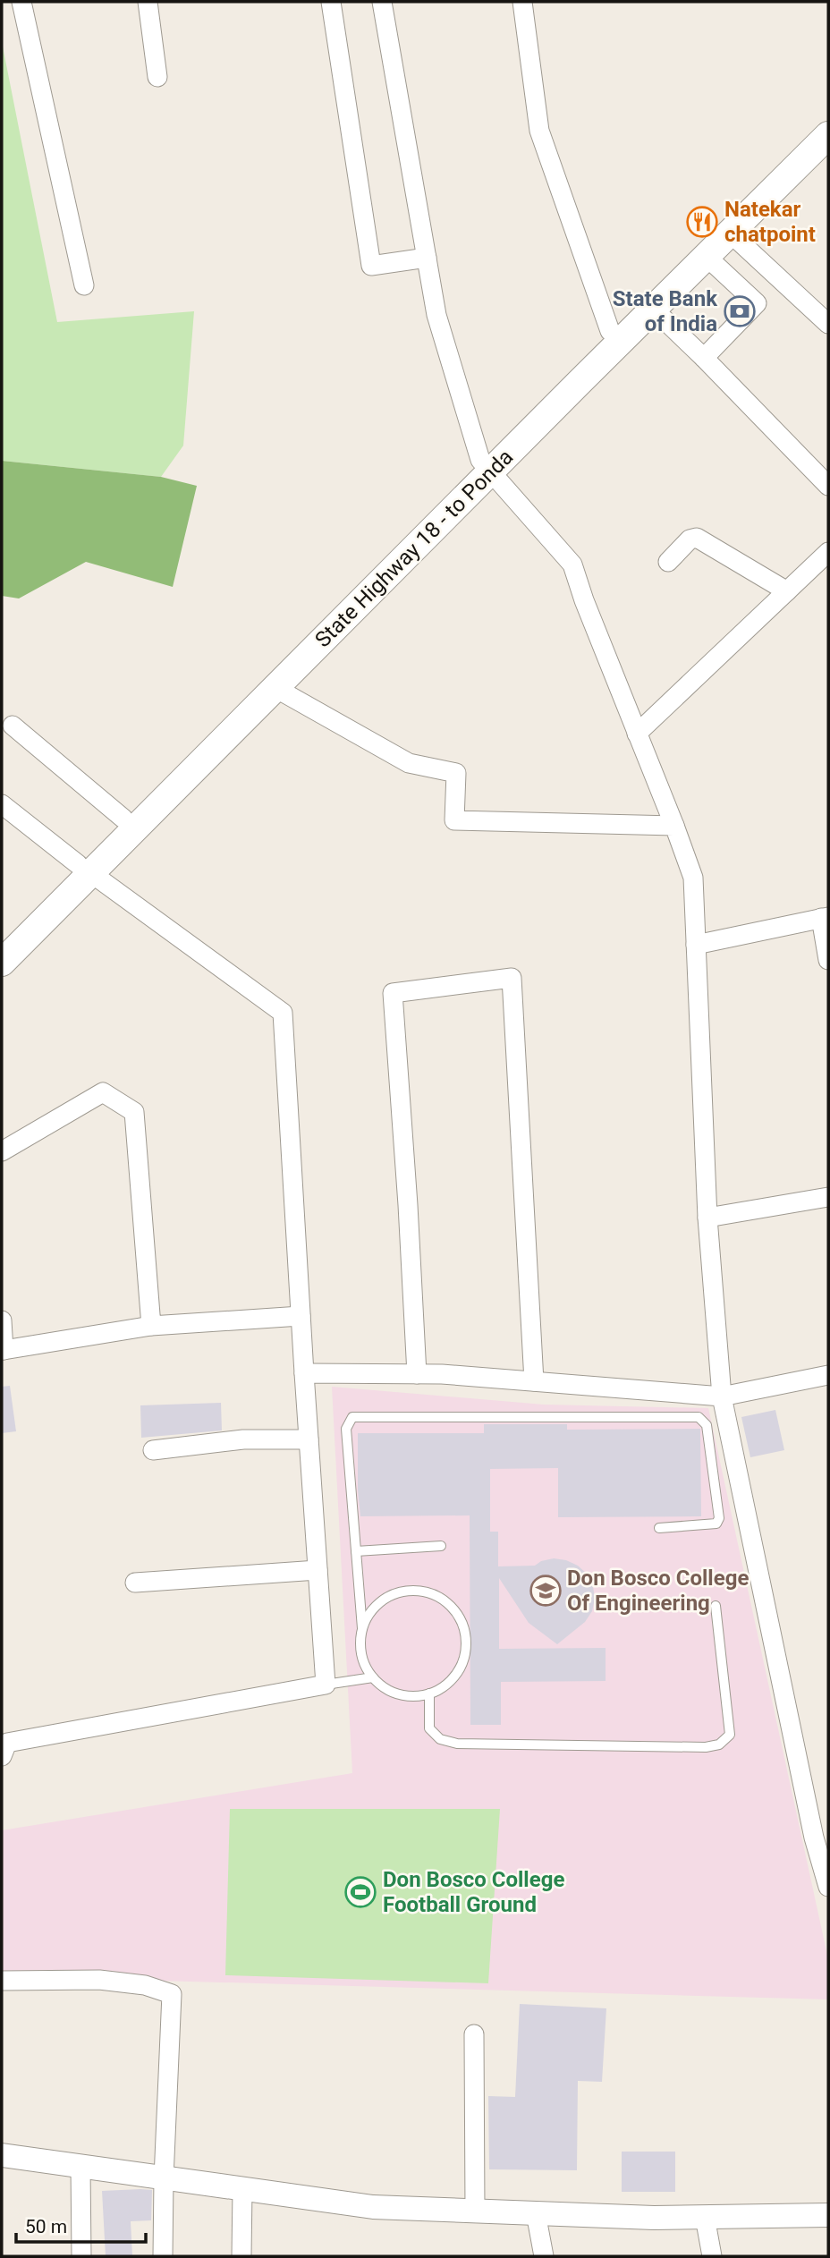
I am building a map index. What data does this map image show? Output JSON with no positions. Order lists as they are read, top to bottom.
{
  "streets": {
    "main road": ["State Highway 18 - to Ponda"]
  },
  "places": {
    "restaurant": ["Natekar chatpoint"],
    "bank": ["State Bank of India"],
    "school or university": ["Don Bosco College Of Engineering"],
    "sports": ["Don Bosco College Football Ground"]
  },
  "scale_bar": "50 m"
}
